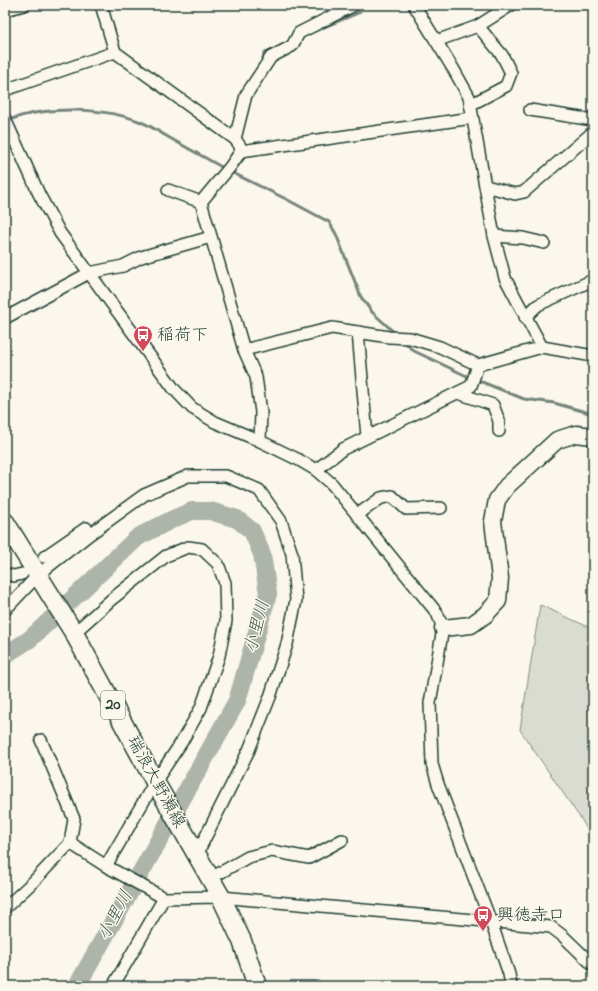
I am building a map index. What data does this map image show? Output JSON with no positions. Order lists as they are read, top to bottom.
{
  "streets": {
    "main road": ["20", "瑞浪大野瀬線"]
  },
  "water": ["小里川"],
  "places": {
    "bus stop": ["稲荷下", "興徳寺口"]
  }
}
